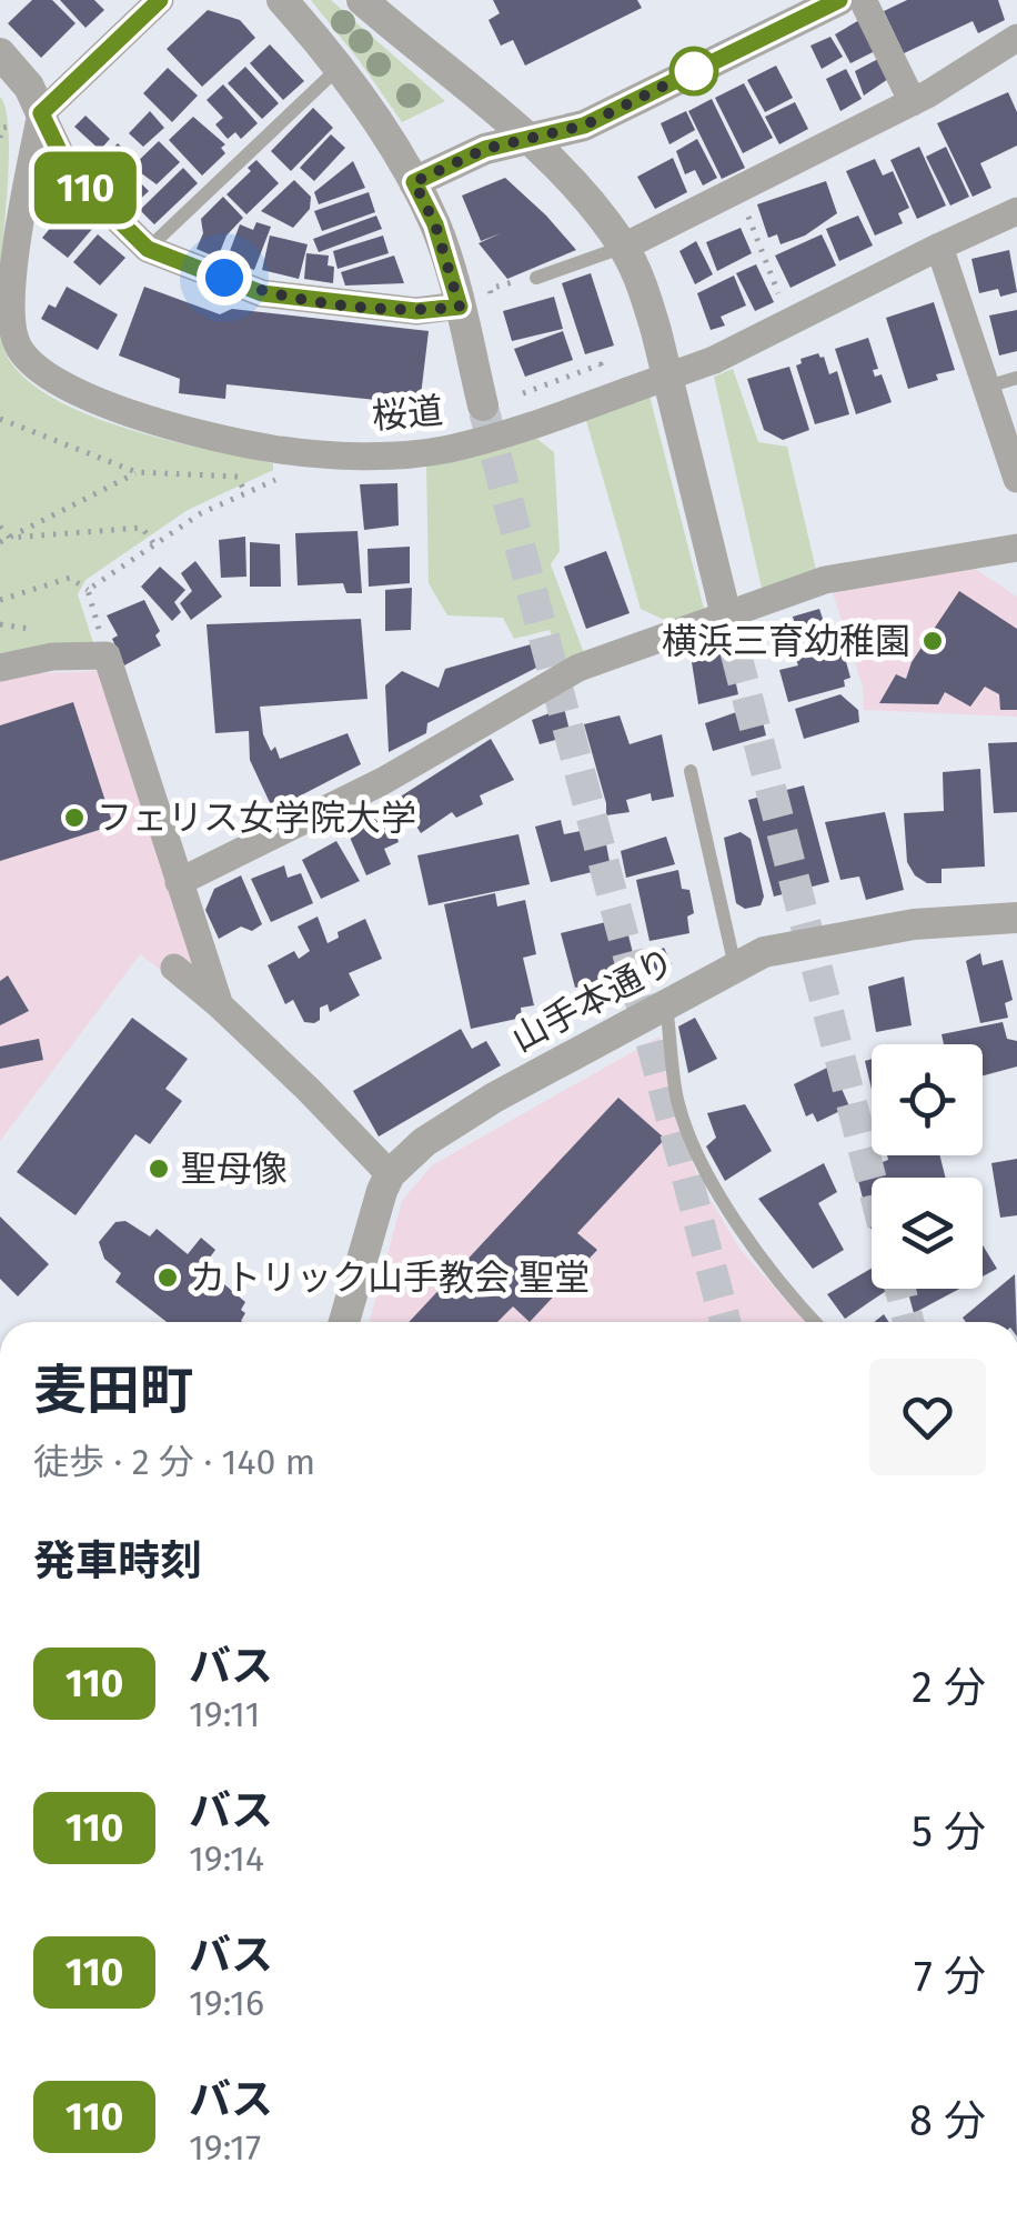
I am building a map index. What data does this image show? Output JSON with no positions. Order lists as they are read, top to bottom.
{
  "streets": {
    "street": ["桜道", "山手本通り"]
  },
  "places": [
    "横浜三育幼稚園",
    "フェリス女学院大学",
    "聖母像",
    "カトリック山手教会 聖堂"
  ],
  "lines": ["bus line 110"],
  "page": {
    "on_map": "110",
    "heading": [
      ["麦田町", "徒歩 · 2 分 · 140 m"],
      "発車時刻"
    ],
    "list": [
      {
        "mark": "110",
        "name": "バス",
        "note": "19:11",
        "value": "2 分"
      },
      {
        "mark": "110",
        "name": "バス",
        "note": "19:14",
        "value": "5 分"
      },
      {
        "mark": "110",
        "name": "バス",
        "note": "19:16",
        "value": "7 分"
      },
      {
        "mark": "110",
        "name": "バス",
        "note": "19:17",
        "value": "8 分"
      }
    ]
  }
}
